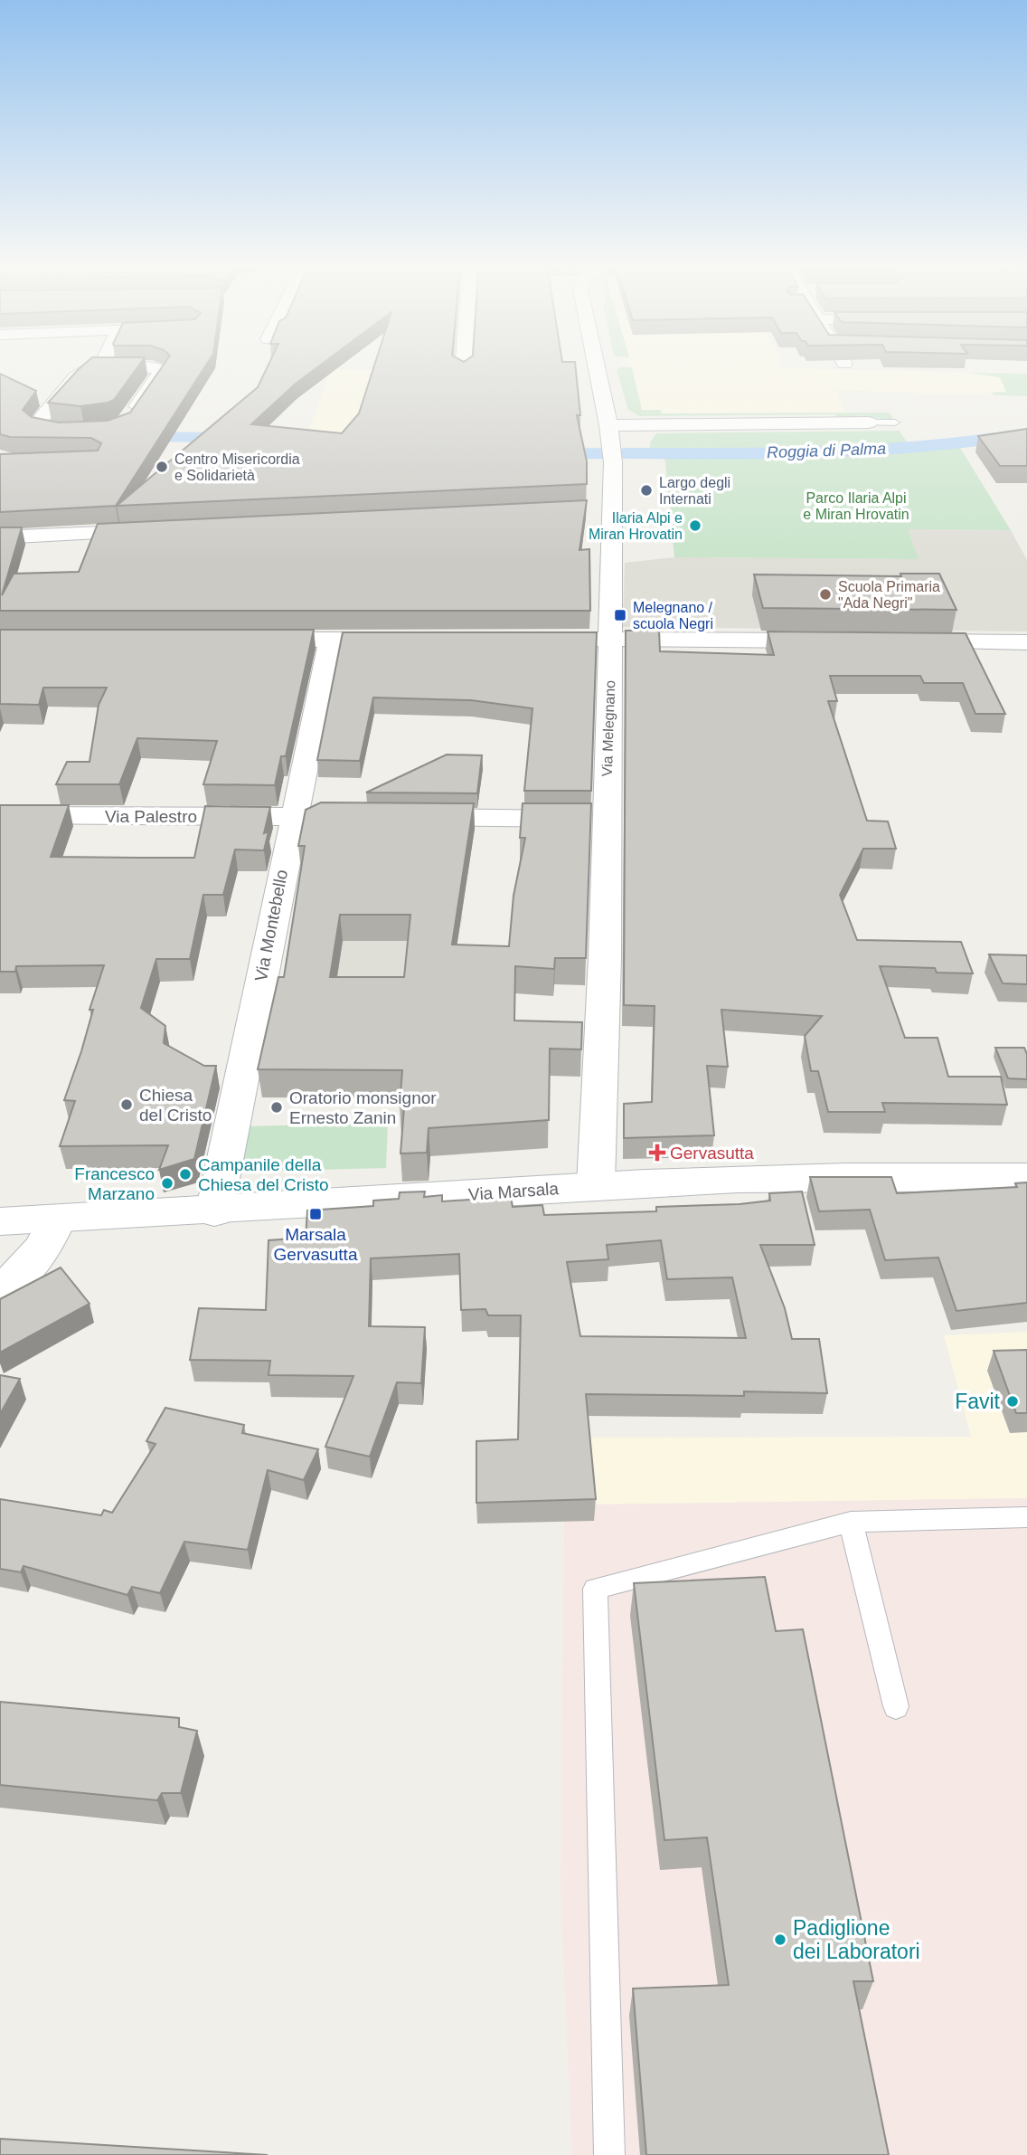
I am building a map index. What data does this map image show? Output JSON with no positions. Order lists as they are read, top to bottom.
{
  "streets": {
    "street": [
      "Via Melegnano",
      "Via Palestro",
      "Via Montebello",
      "Via Marsala"
    ]
  },
  "crossings": [
    ["Via Melegnano", "Via Palestro"],
    ["Via Melegnano", "Via Marsala"],
    ["Via Palestro", "Via Montebello"],
    ["Via Montebello", "Via Marsala"]
  ],
  "water": ["Roggia di Palma"],
  "parks": ["Parco Ilaria Alpi e Miran Hrovatin"],
  "places": {
    "other": [
      "Centro Misericordia e Solidarietà",
      "Largo degli Internati",
      "Ilaria Alpi e Miran Hrovatin",
      "Scuola Primaria \"Ada Negri\"",
      "Chiesa del Cristo",
      "Oratorio monsignor Ernesto Zanin",
      "Campanile della Chiesa del Cristo",
      "Francesco Marzano",
      "Favit",
      "Padiglione dei Laboratori"
    ],
    "transit": ["Melegnano / scuola Negri", "Marsala Gervasutta"],
    "health": ["Gervasutta"]
  }
}
